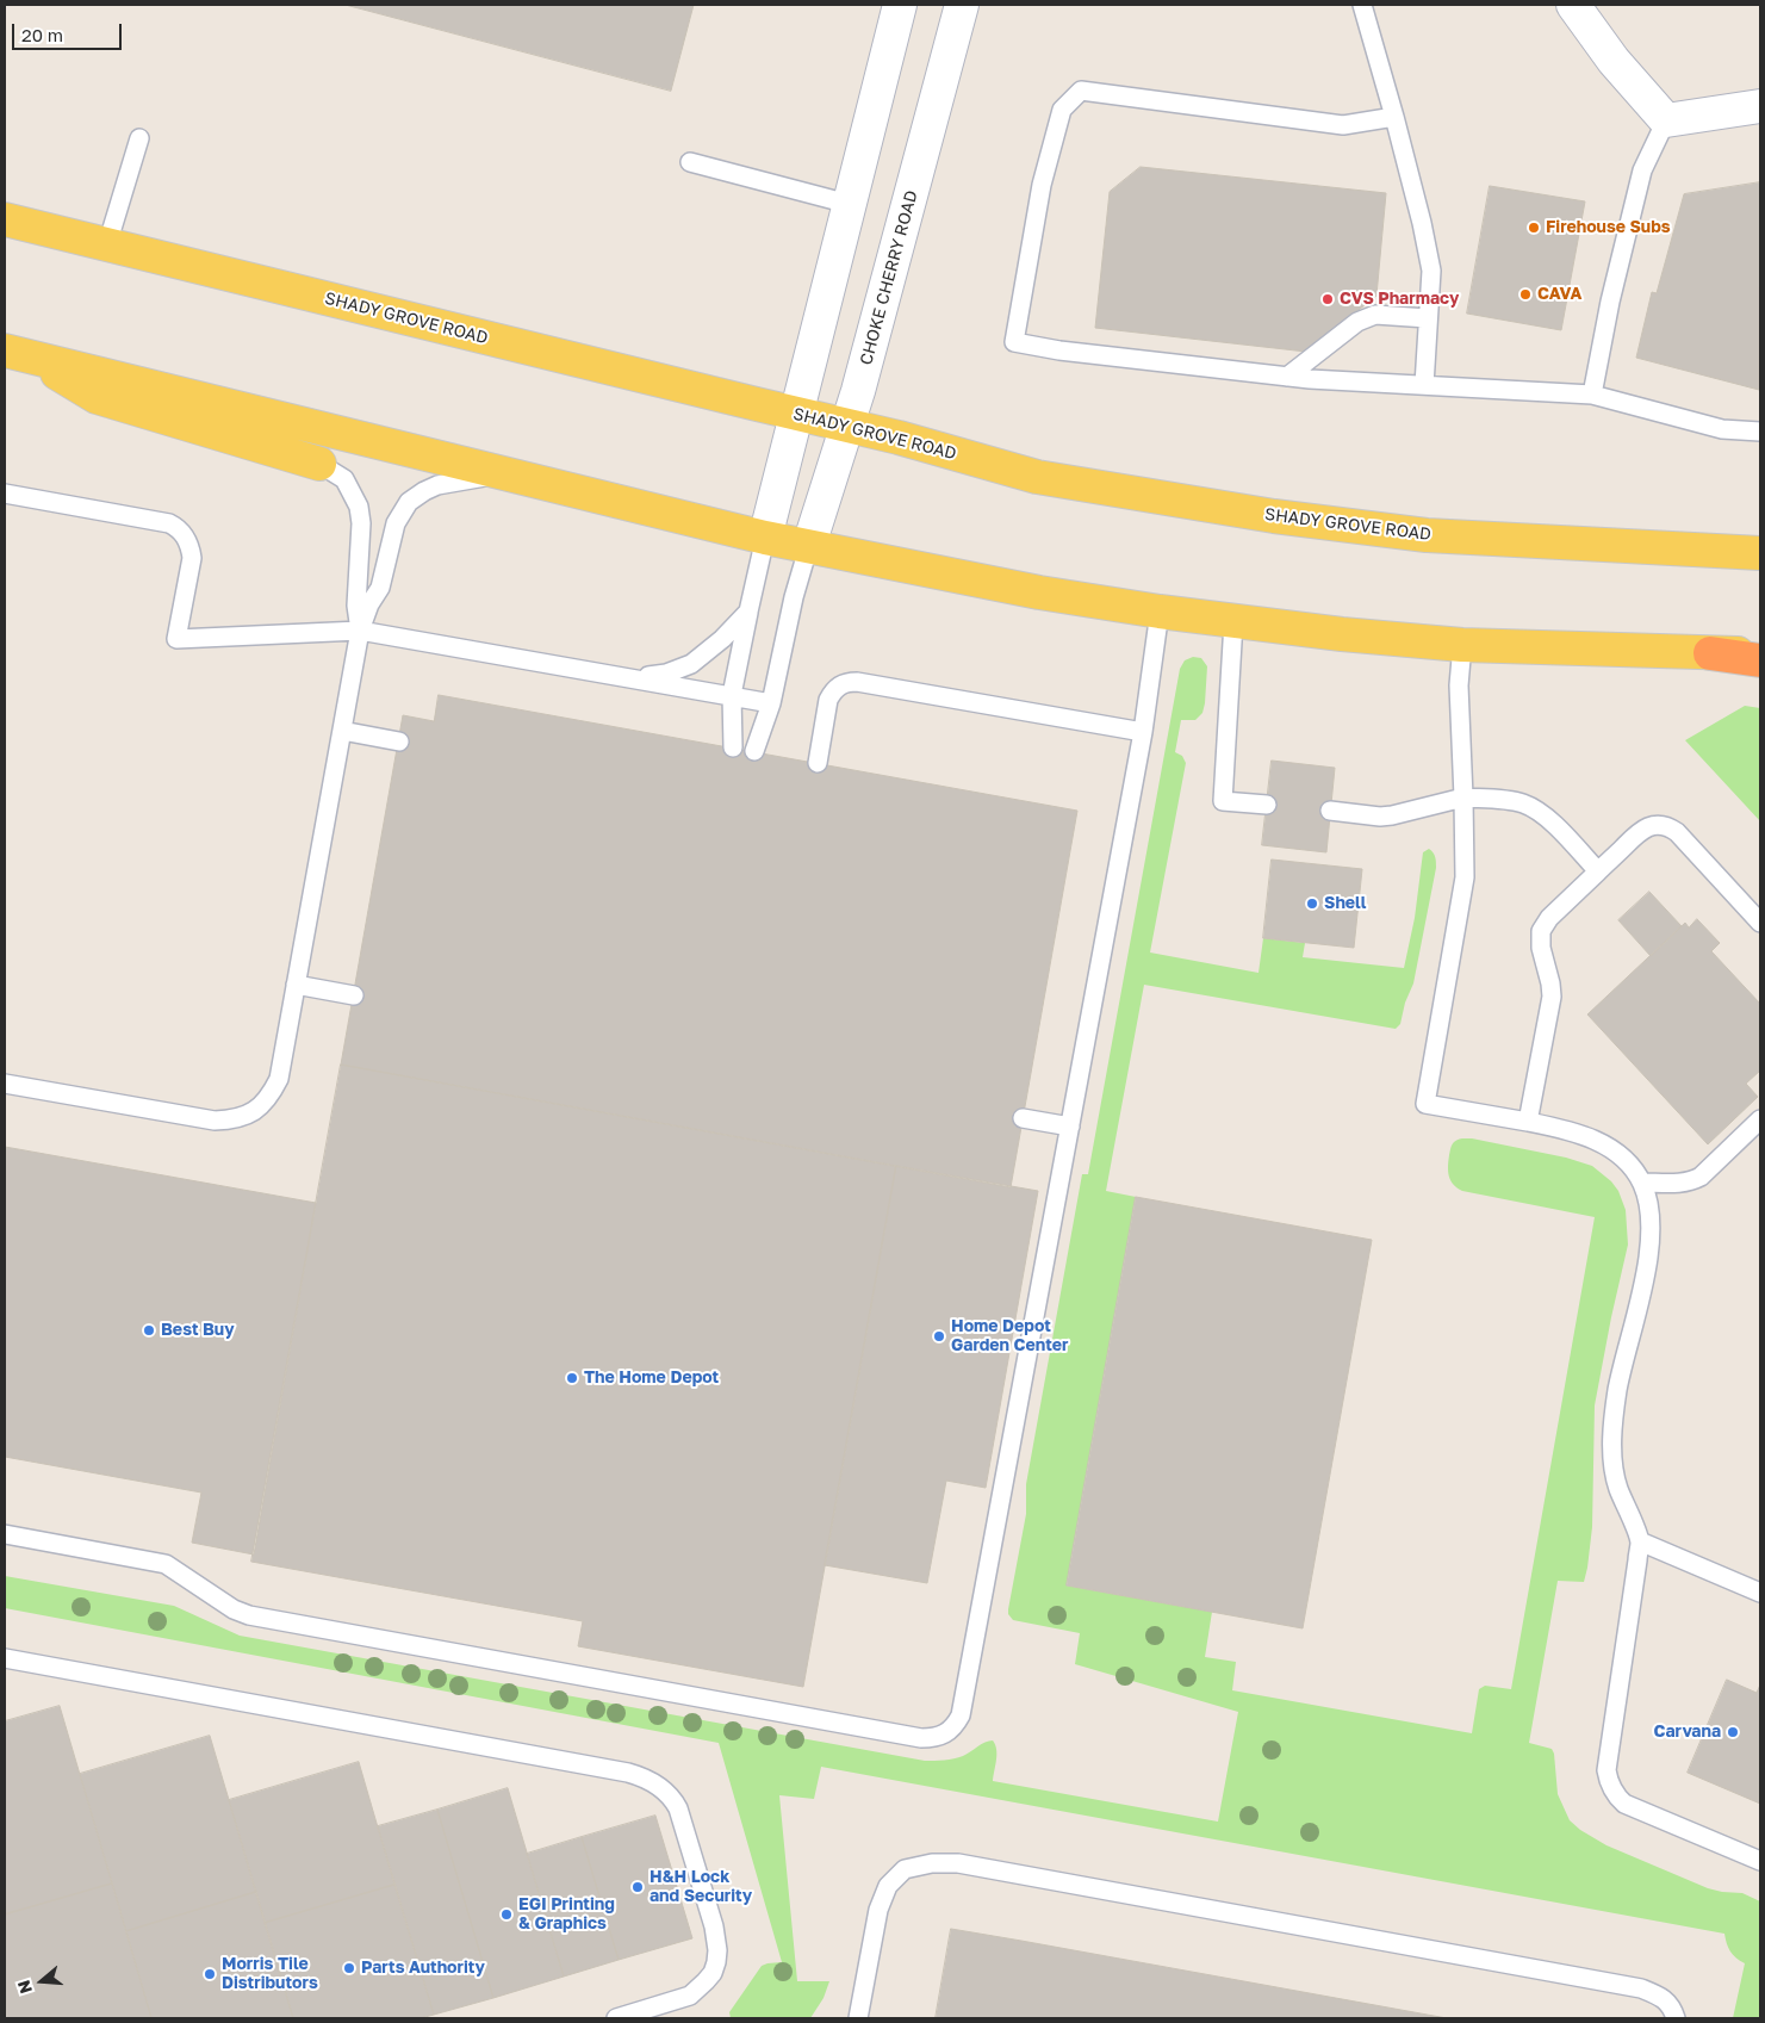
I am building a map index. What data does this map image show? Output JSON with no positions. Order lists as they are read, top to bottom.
{
  "streets": {
    "main road": ["SHADY GROVE ROAD"],
    "street": ["CHOKE CHERRY ROAD"]
  },
  "crossings": [
    ["CHOKE CHERRY ROAD", "SHADY GROVE ROAD"]
  ],
  "places": [
    "Firehouse Subs",
    "CAVA",
    "CVS Pharmacy",
    "Shell",
    "Best Buy",
    "Home Depot Garden Center",
    "The Home Depot",
    "Carvana",
    "H&H Lock and Security",
    "EGI Printing & Graphics",
    "Parts Authority",
    "Morris Tile Distributors"
  ],
  "scale_bar": "20 m",
  "north": "left"
}
